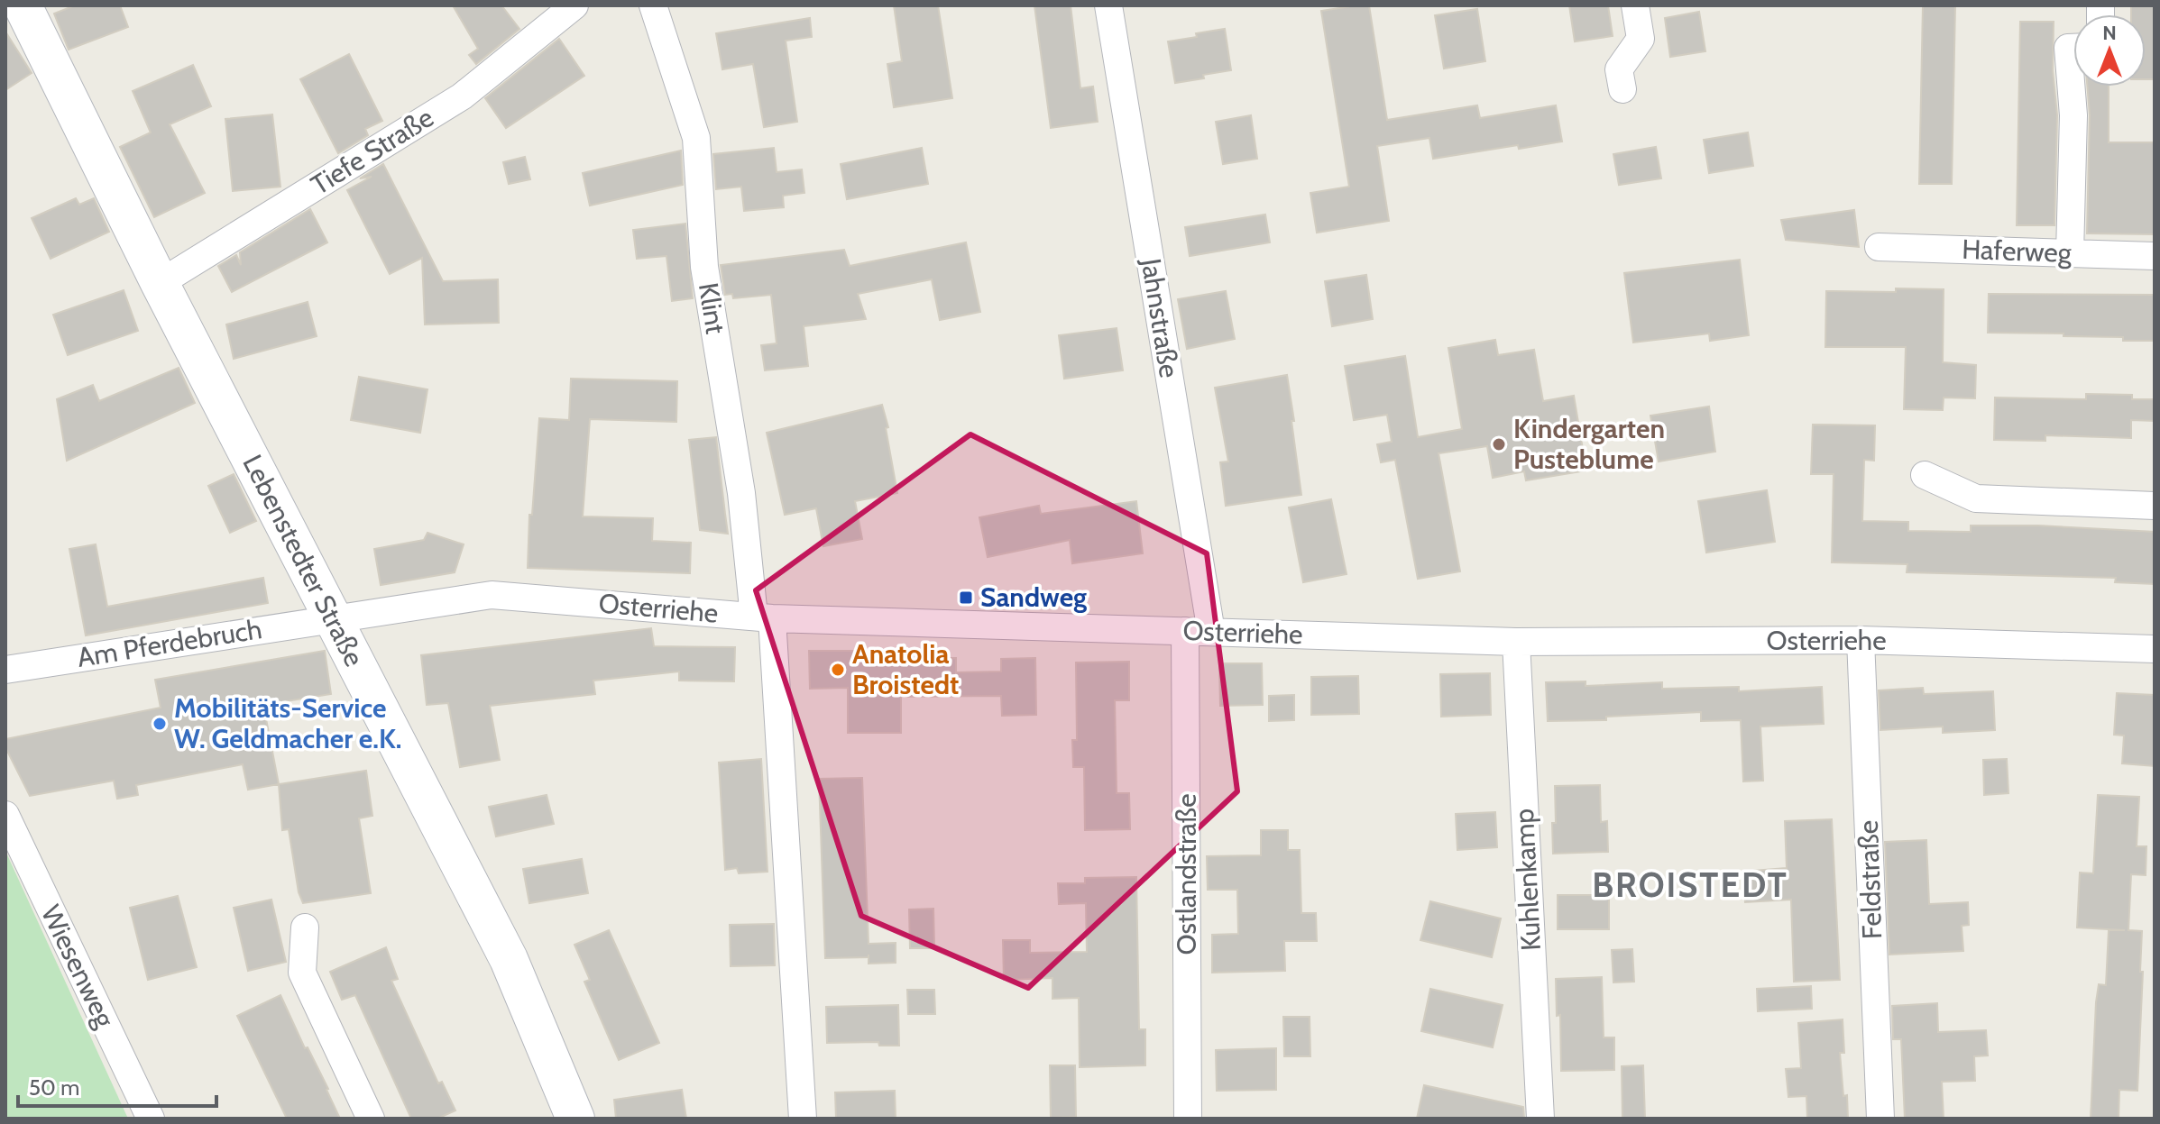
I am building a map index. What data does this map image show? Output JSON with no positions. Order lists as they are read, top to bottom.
{
  "streets": {
    "street": [
      "Tiefe Straße",
      "Haferweg",
      "Klint",
      "Jahnstraße",
      "Lebenstedter Straße",
      "Osterriehe",
      "Am Pferdebruch",
      "Ostlandstraße",
      "Kuhlenkamp",
      "Feldstraße",
      "Wiesenweg"
    ]
  },
  "crossings": [
    ["Tiefe Straße", "Lebenstedter Straße"],
    ["Klint", "Osterriehe"],
    ["Jahnstraße", "Osterriehe"],
    ["Jahnstraße", "Ostlandstraße"],
    ["Lebenstedter Straße", "Osterriehe"],
    ["Lebenstedter Straße", "Am Pferdebruch"],
    ["Osterriehe", "Am Pferdebruch"],
    ["Osterriehe", "Ostlandstraße"],
    ["Osterriehe", "Kuhlenkamp"],
    ["Osterriehe", "Feldstraße"]
  ],
  "districts": ["BROISTEDT"],
  "places": {
    "other": ["Kindergarten Pusteblume", "Anatolia Broistedt", "Mobilitäts-Service W. Geldmacher e.K."],
    "transit": ["Sandweg"]
  },
  "scale_bar": "50 m",
  "north": "top"
}
